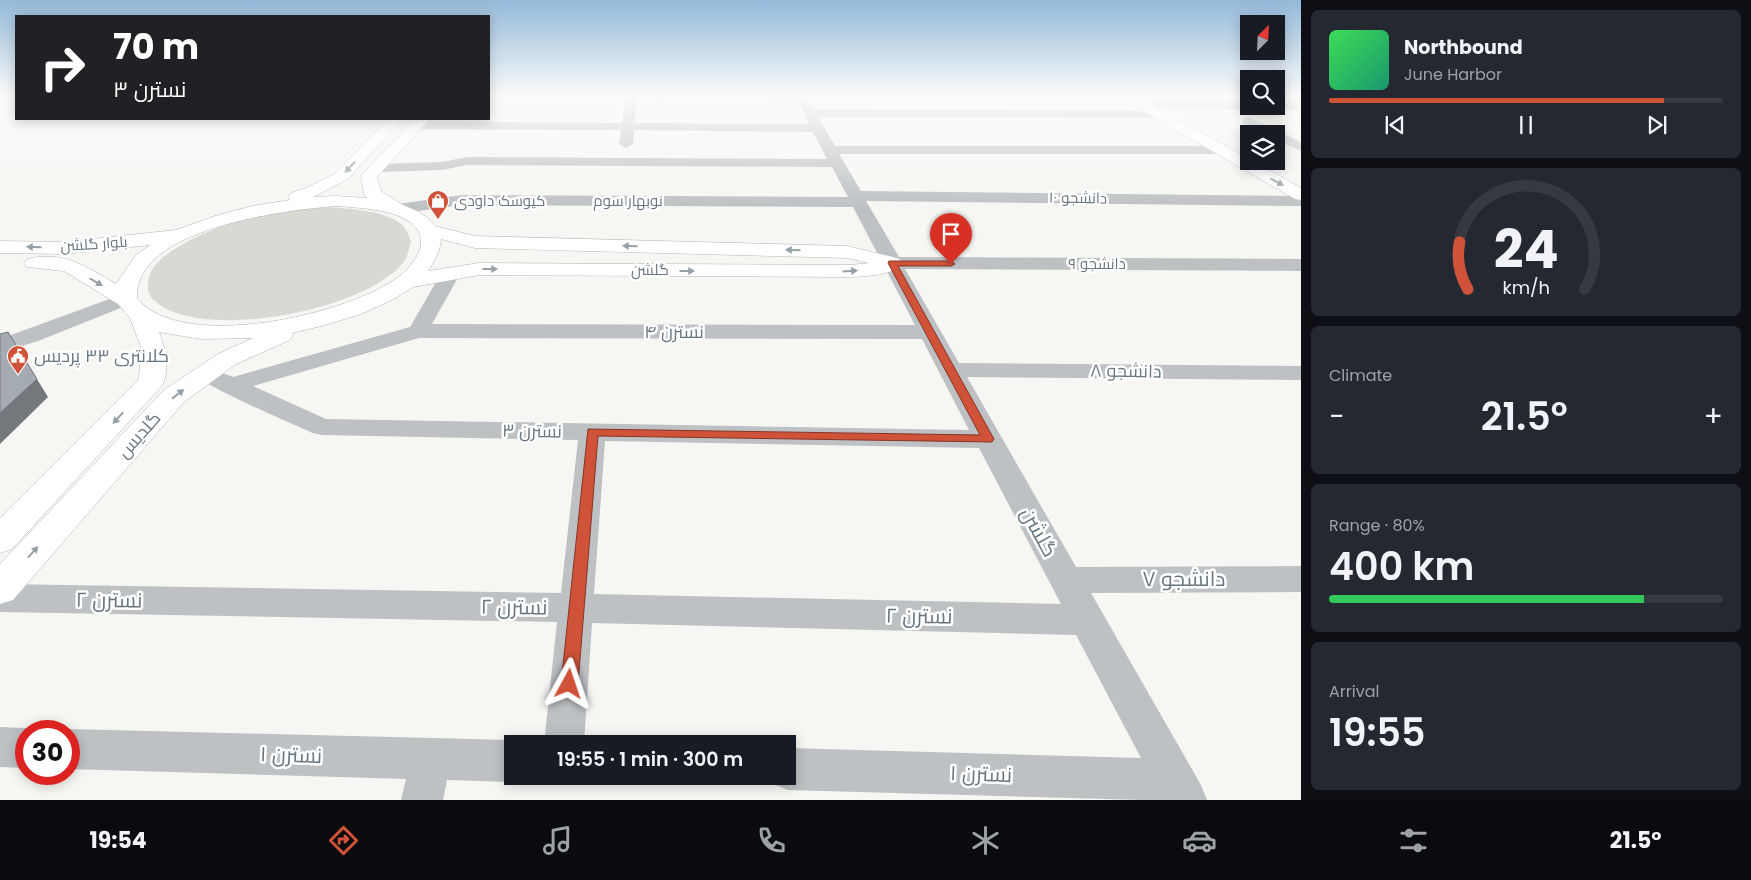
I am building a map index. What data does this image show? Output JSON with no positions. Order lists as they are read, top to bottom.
{
  "streets": {
    "main road": ["بلوار گلشن", "گلشن", "گلدیس"],
    "street": [
      "دانشجو ۱۰",
      "نوبهار سوم",
      "دانشجو ۹",
      "نسترن ۴",
      "دانشجو ۸",
      "نسترن ۳",
      "دانشجو ۷",
      "نسترن ۲",
      "نسترن ۱"
    ]
  },
  "crossings": [
    ["دانشجو ۱۰", "نوبهار سوم"],
    ["دانشجو ۱۰", "گلشن"],
    ["نوبهار سوم", "گلشن"],
    ["بلوار گلشن", "گلدیس"],
    ["دانشجو ۹", "گلشن"],
    ["گلشن", "نسترن ۴"],
    ["گلشن", "دانشجو ۸"],
    ["گلشن", "نسترن ۳"],
    ["گلشن", "دانشجو ۷"],
    ["گلشن", "نسترن ۲"],
    ["گلشن", "نسترن ۱"],
    ["نسترن ۴", "نسترن ۳"],
    ["نسترن ۴", "گلدیس"],
    ["نسترن ۳", "گلدیس"]
  ],
  "places": {
    "shop": ["کیوسک داودی"],
    "public building": ["کلانتری ۳۳ پردیس"]
  },
  "north": "top right",
  "page": {
    "turn": ["70 m", "نسترن ۳"],
    "song": ["Northbound", "June Harbor"],
    "tile": [
      "Climate",
      ["Range · 80%", "400 km"],
      ["Arrival", "19:55"]
    ],
    "heat": ["−", "21.5°", "+"],
    "limit": "30",
    "trip": "19:55 · 1 min · 300 m",
    "tabs": ["19:54", "21.5°"],
    "gauge": ["24", "km/h"]
  }
}
